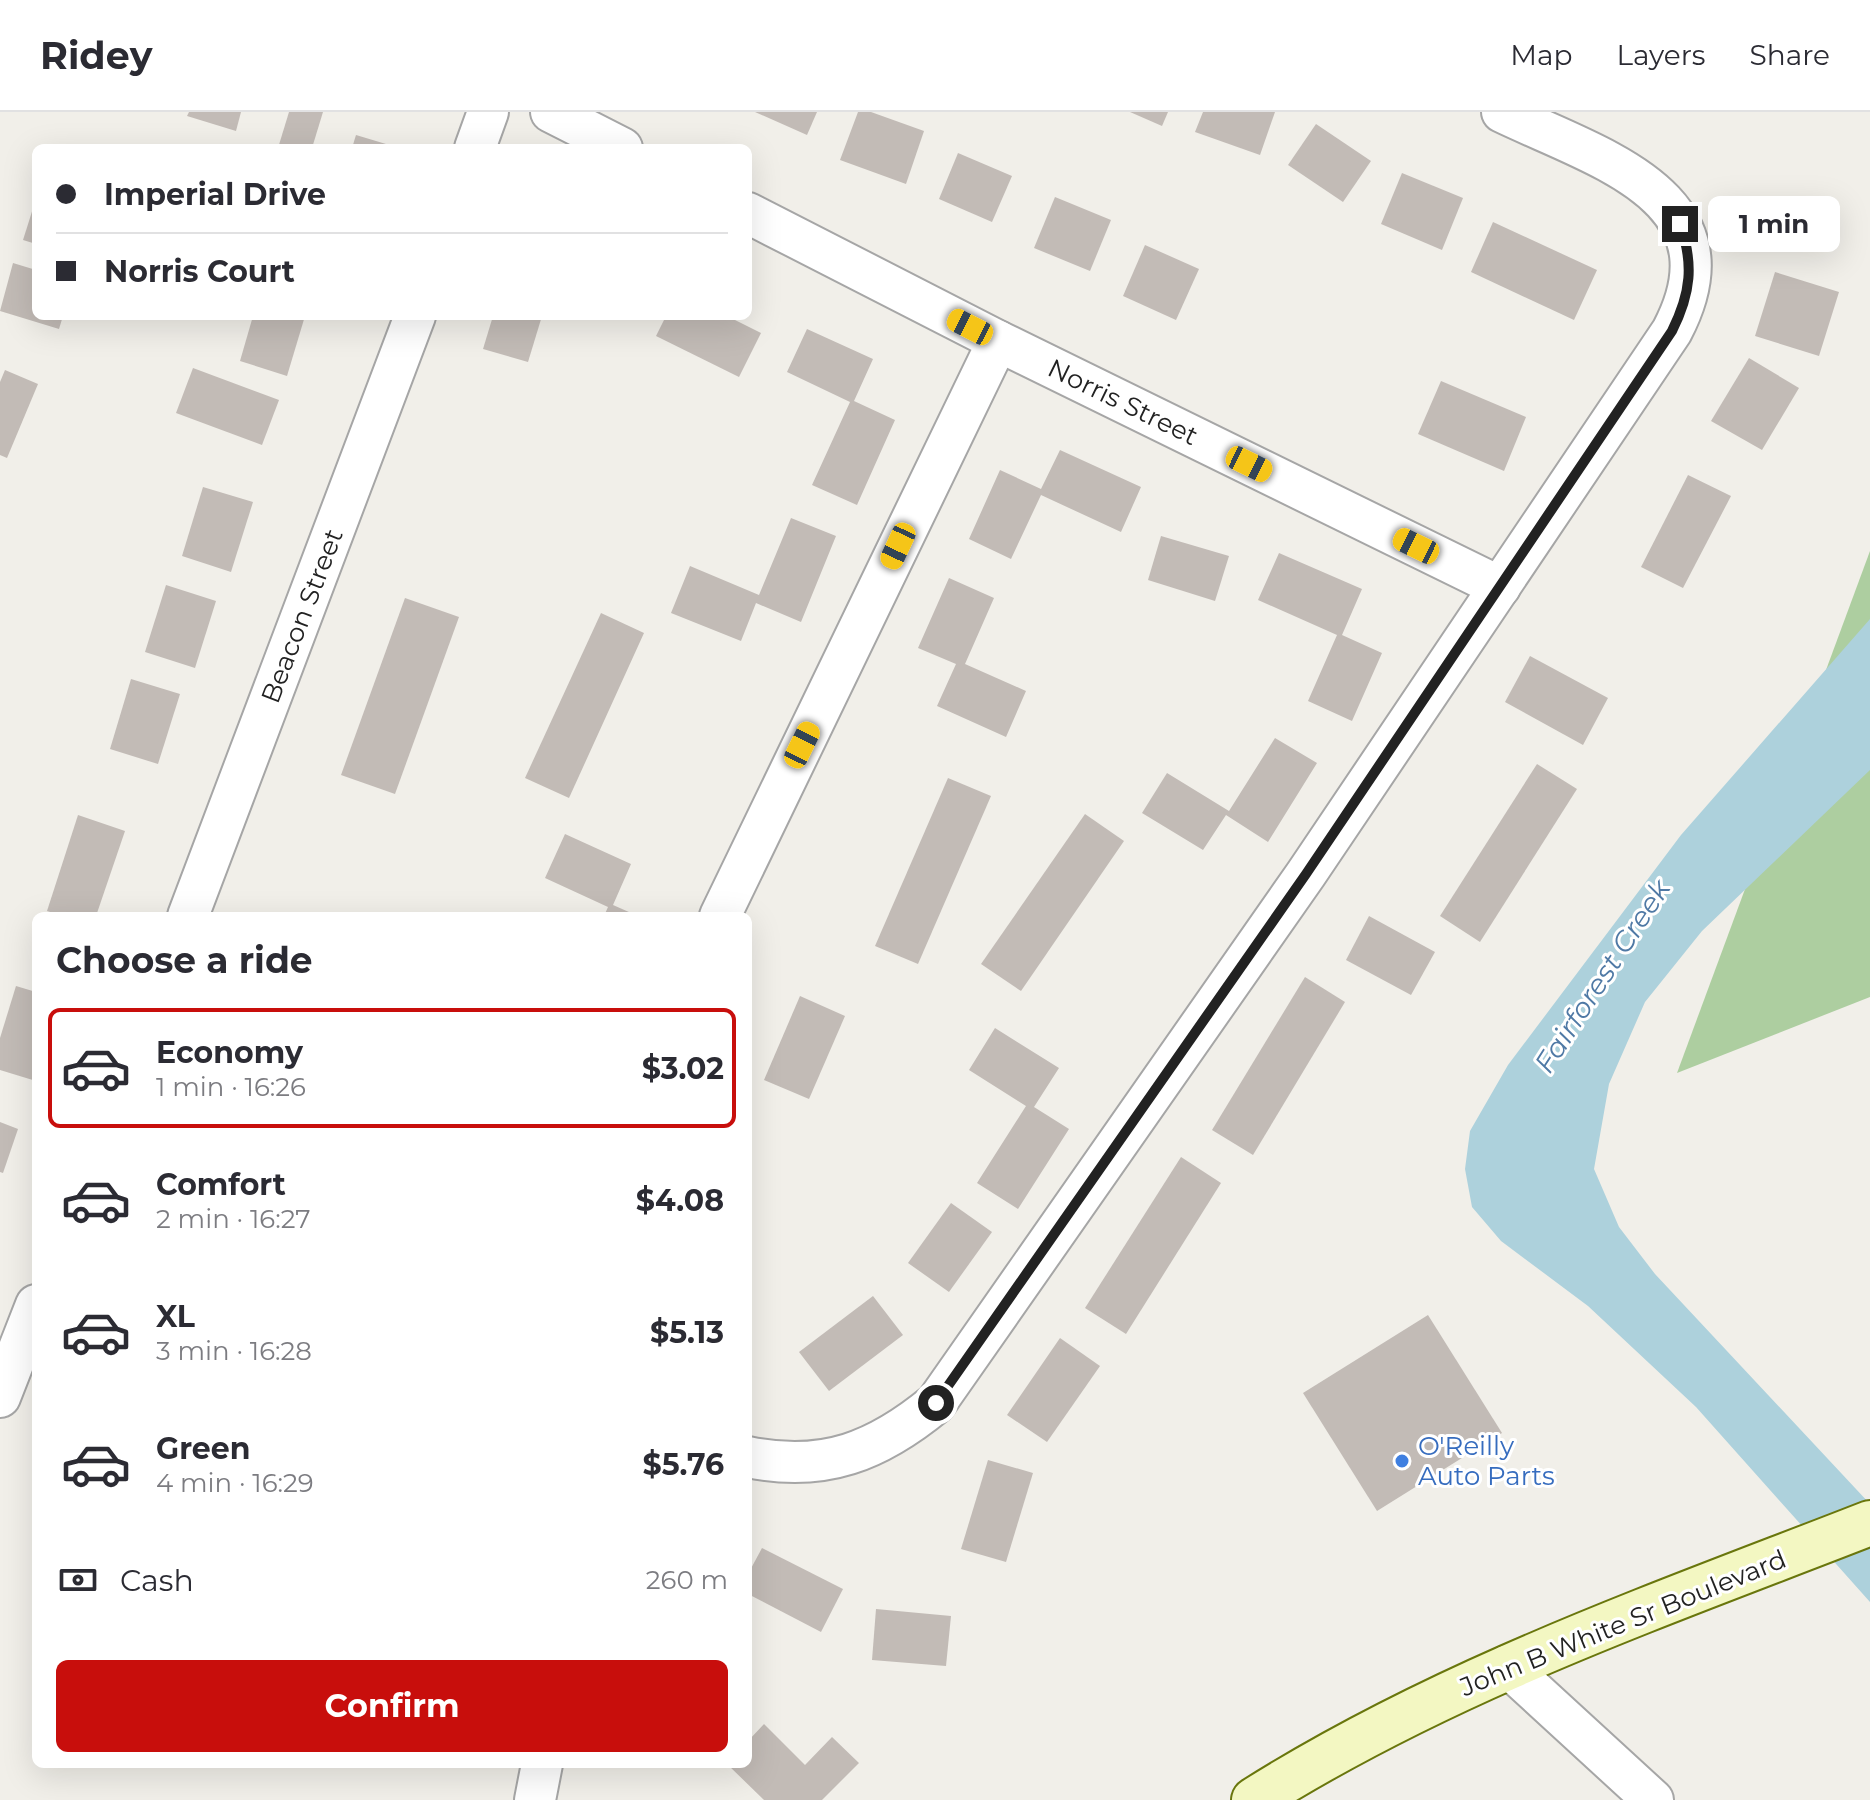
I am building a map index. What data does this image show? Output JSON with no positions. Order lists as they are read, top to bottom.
{
  "streets": {
    "main road": ["John B White Sr Boulevard"],
    "street": ["Norris Street", "Beacon Street"]
  },
  "water": ["Fairforest Creek"],
  "places": ["O'Reilly Auto Parts"],
  "page": {
    "header": "Ridey",
    "nav": ["Map", "Layers", "Share"],
    "banner": ["Imperial Drive", "Norris Court"],
    "bubble": "1 min",
    "heading": "Choose a ride",
    "list": [
      {
        "name": "Economy",
        "note": "1 min · 16:26",
        "value": "$3.02"
      },
      {
        "name": "Comfort",
        "note": "2 min · 16:27",
        "value": "$4.08"
      },
      {
        "name": "XL",
        "note": "3 min · 16:28",
        "value": "$5.13"
      },
      {
        "name": "Green",
        "note": "4 min · 16:29",
        "value": "$5.76"
      }
    ],
    "pay": ["Cash", "260 m"],
    "buttons": "Confirm"
  }
}
